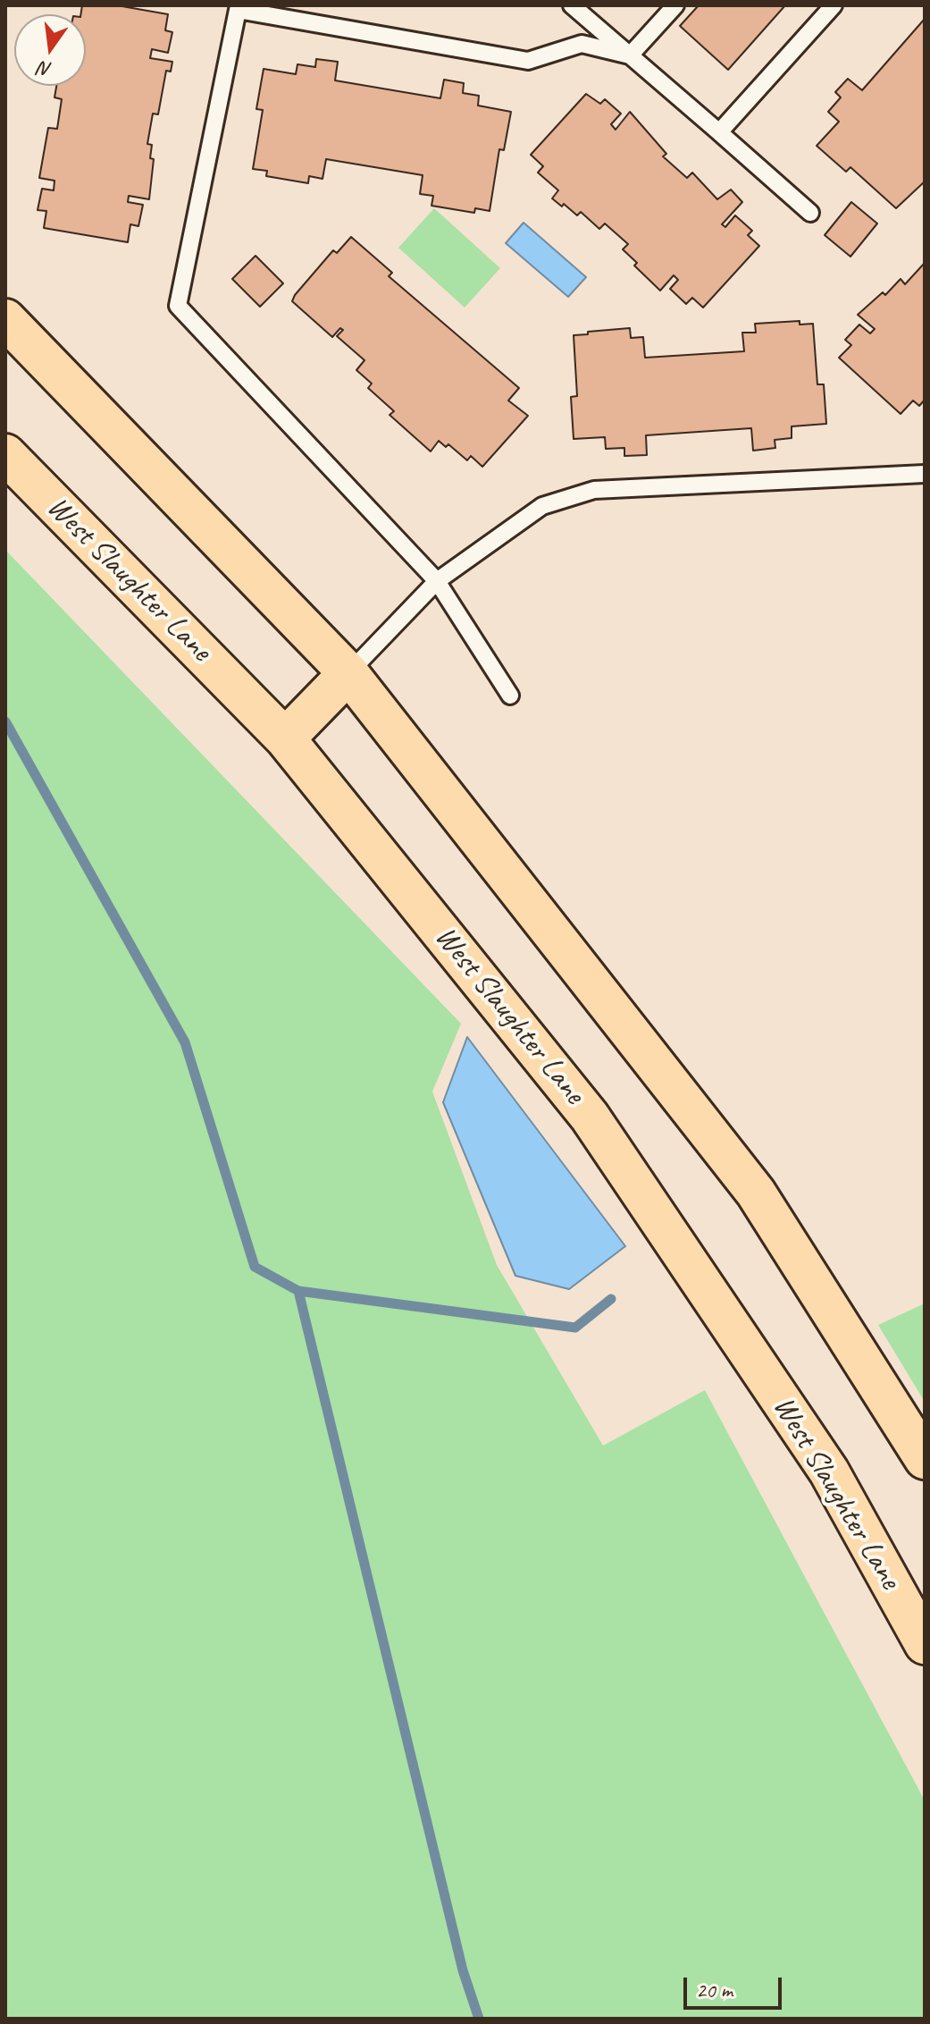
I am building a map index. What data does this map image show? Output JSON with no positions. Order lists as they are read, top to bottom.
{
  "streets": {
    "main road": ["West Slaughter Lane"]
  },
  "scale_bar": "20 m",
  "north": "bottom"
}
